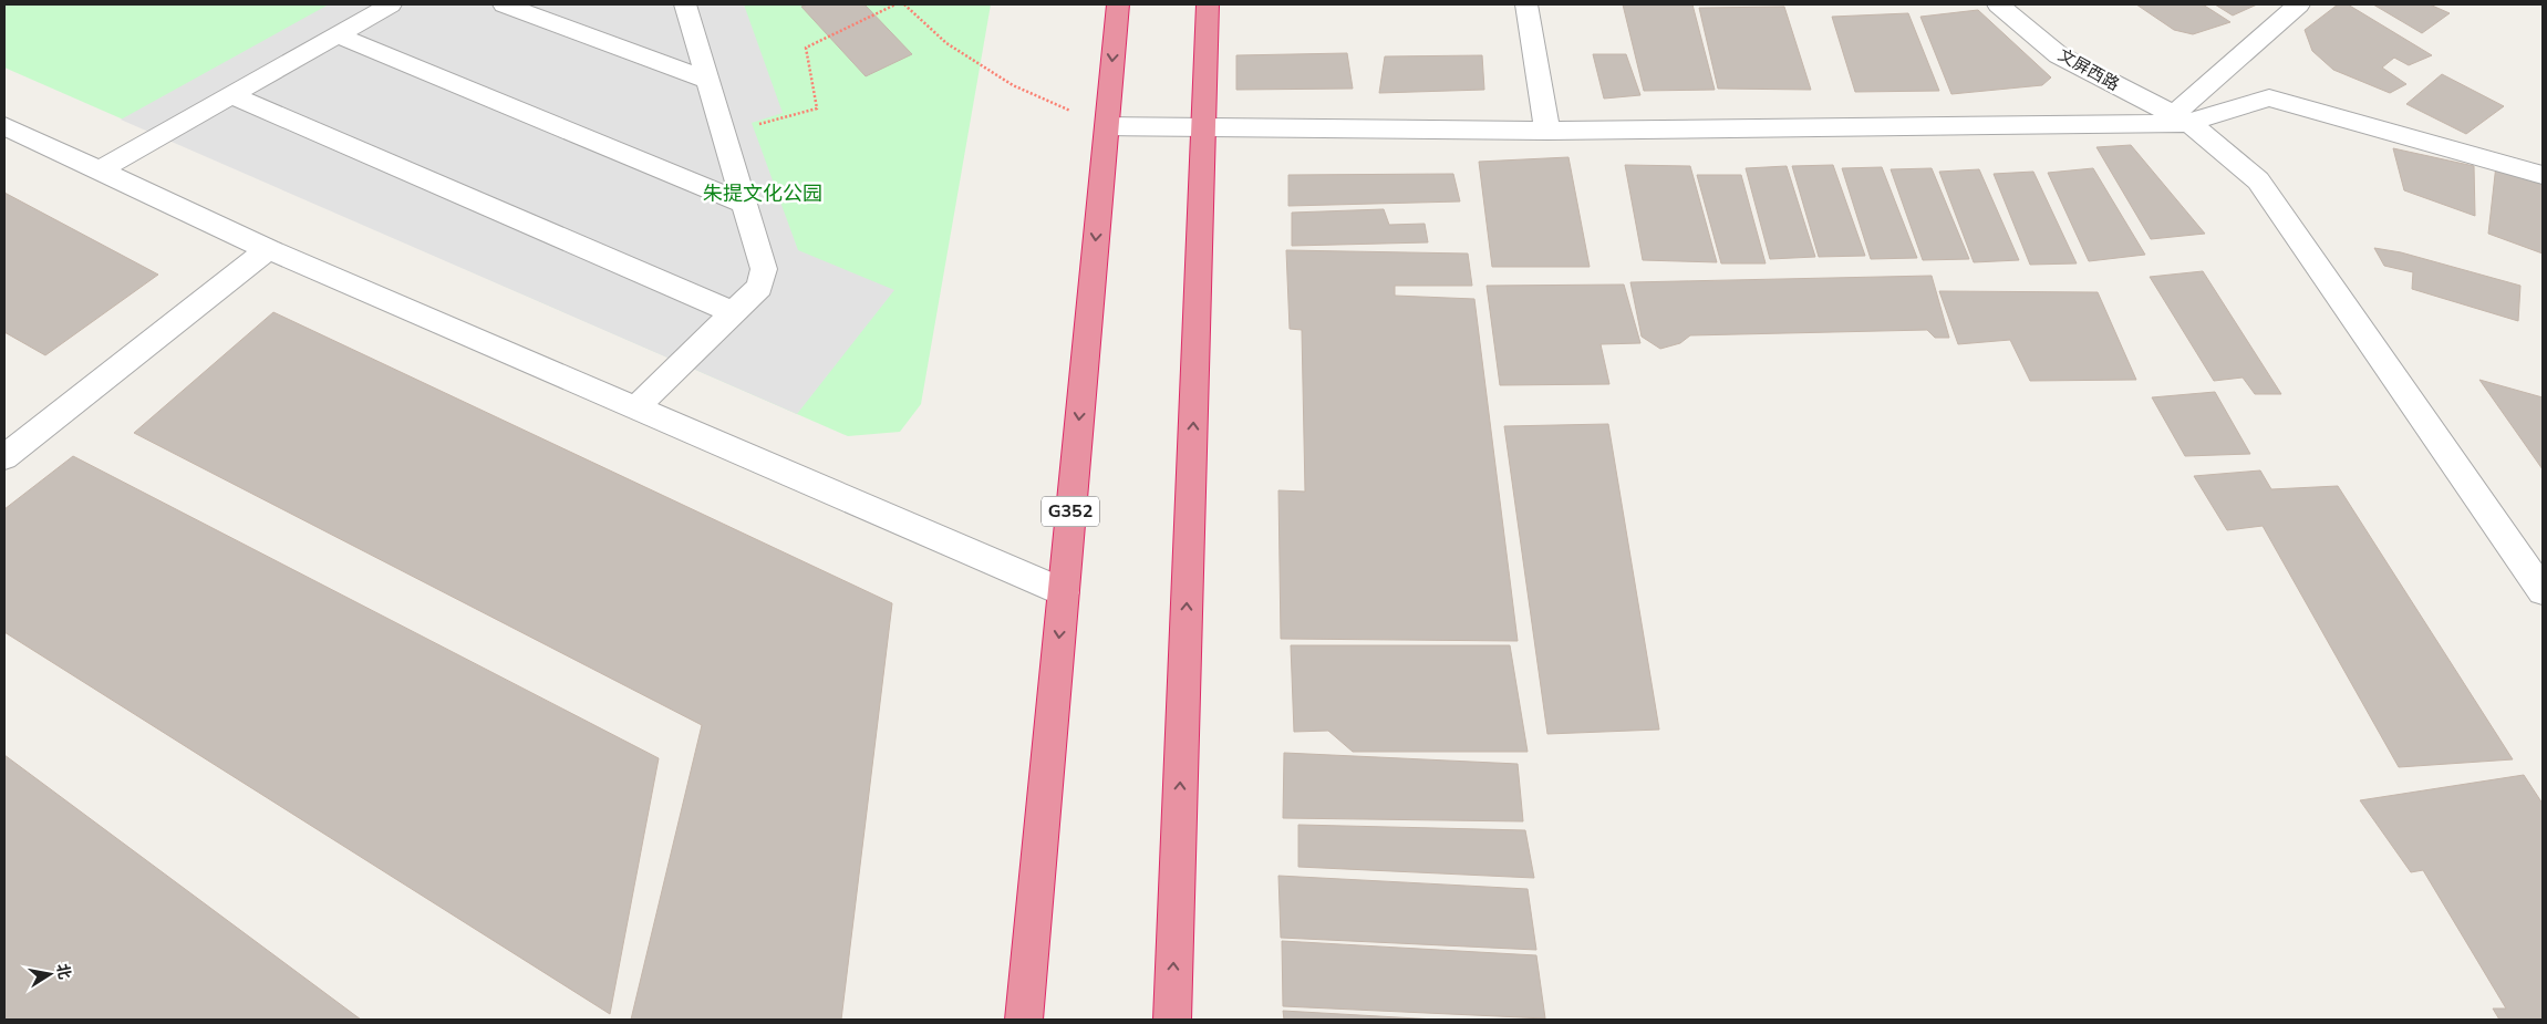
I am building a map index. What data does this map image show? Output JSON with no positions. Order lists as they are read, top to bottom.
{
  "streets": {
    "highway": ["G352"],
    "street": ["文屏西路"]
  },
  "parks": ["朱提文化公园"],
  "north": "right"
}
